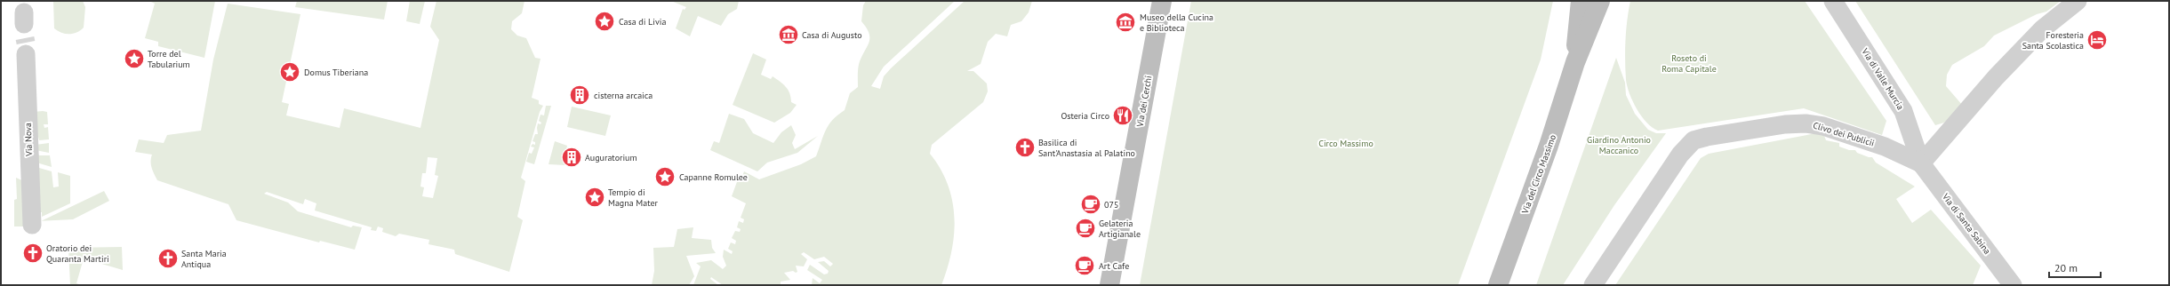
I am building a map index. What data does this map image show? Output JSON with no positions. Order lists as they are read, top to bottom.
{
  "streets": {
    "main road": ["Via dei Cerchi", "Via del Circo Massimo"],
    "street": [
      "Via di Valle Murcia",
      "Clivo dei Publicii",
      "Via Nova",
      "Via di Santa Sabina"
    ]
  },
  "crossings": [
    ["Via di Valle Murcia", "Clivo dei Publicii"],
    ["Via di Valle Murcia", "Via di Santa Sabina"],
    ["Clivo dei Publicii", "Via di Santa Sabina"]
  ],
  "parks": ["Roseto di Roma Capitale", "Giardino Antonio Maccanico", "Circo Massimo"],
  "places": {
    "place": [
      "Casa di Livia",
      "Torre del Tabularium",
      "Domus Tiberiana",
      "Capanne Romulee",
      "Tempio di Magna Mater"
    ],
    "museum": ["Museo della Cucina e Biblioteca", "Casa di Augusto"],
    "hotel": ["Foresteria Santa Scolastica"],
    "building": ["cisterna arcaica", "Auguratorium"],
    "restaurant": ["Osteria Circo"],
    "church": ["Basilica di Sant'Anastasia al Palatino", "Oratorio dei Quaranta Martiri", "Santa Maria Antiqua"],
    "cafe": ["075", "Gelateria Artigianale", "Art Cafe"]
  },
  "scale_bar": "20 m"
}
